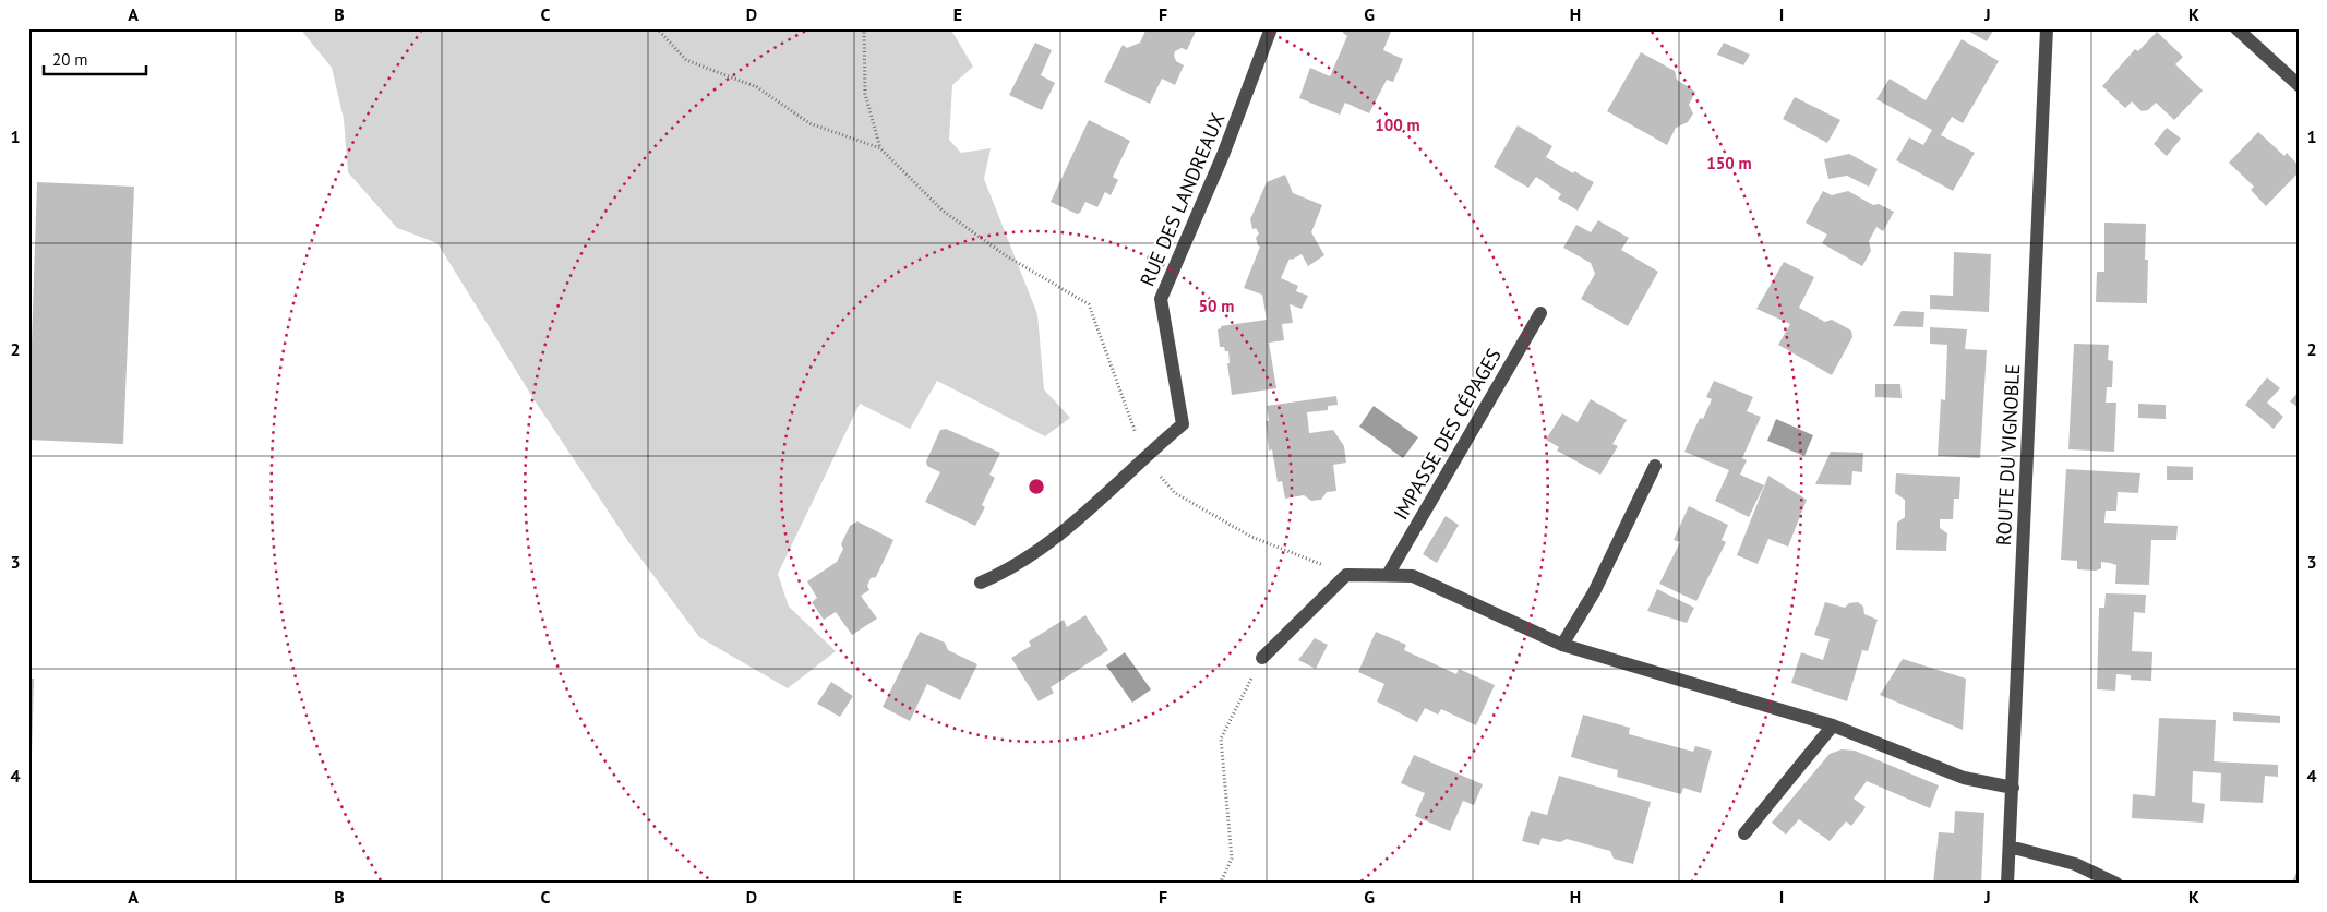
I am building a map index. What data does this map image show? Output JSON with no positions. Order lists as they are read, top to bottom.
{
  "streets": {
    "street": ["RUE DES LANDREAUX", "IMPASSE DES CÉPAGES", "ROUTE DU VIGNOBLE"]
  },
  "scale_bar": "20 m",
  "grid": {
    "columns": [
      "A",
      "B",
      "C",
      "D",
      "E",
      "F",
      "G",
      "H",
      "I",
      "J",
      "K"
    ],
    "rows": [
      "1",
      "2",
      "3",
      "4"
    ]
  },
  "rings": ["100 m", "150 m", "50 m"]
}
